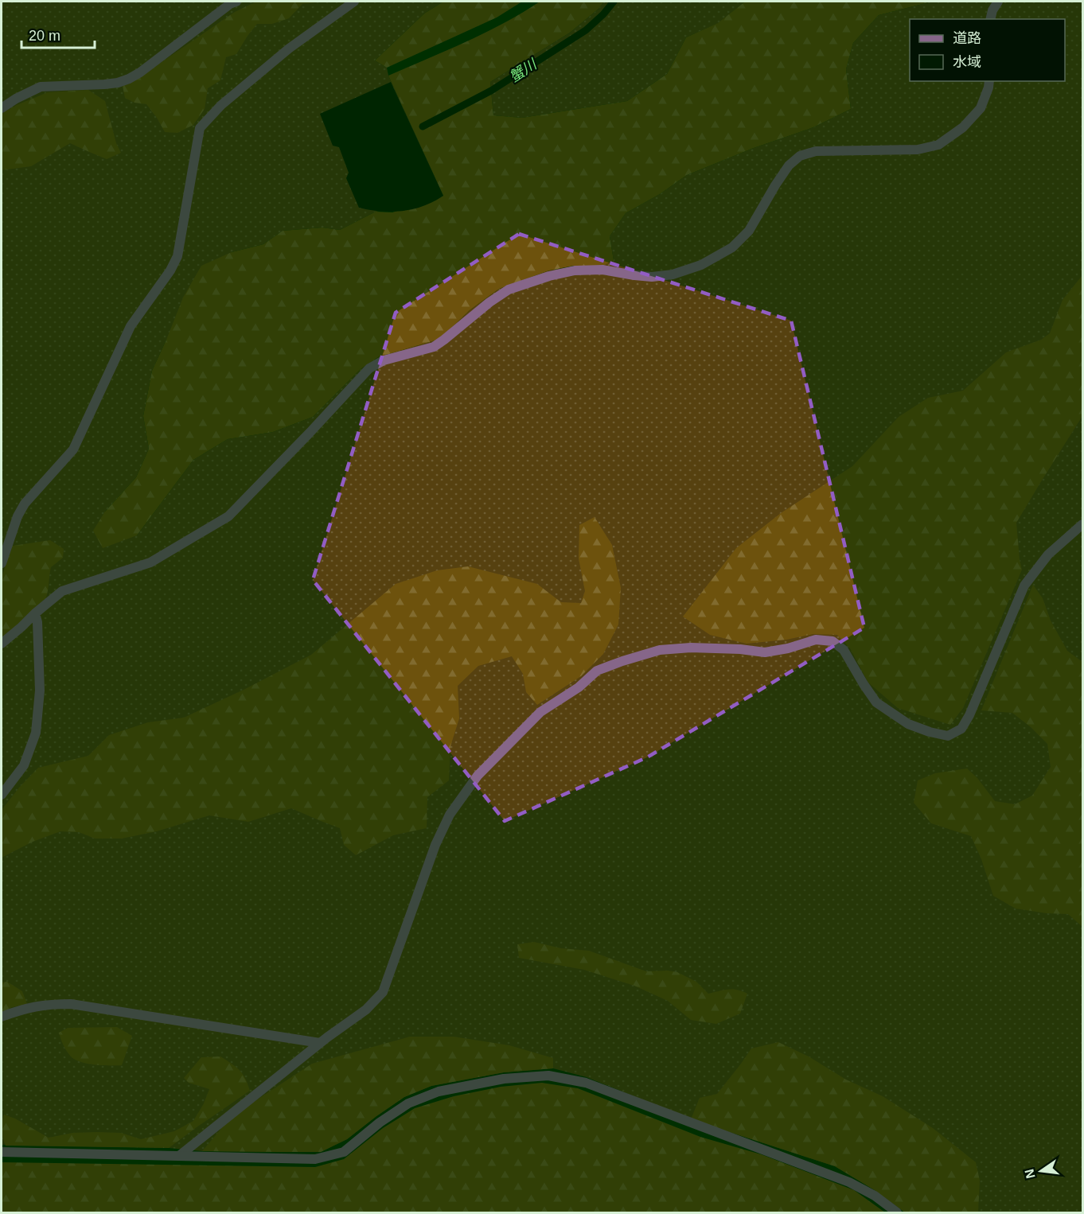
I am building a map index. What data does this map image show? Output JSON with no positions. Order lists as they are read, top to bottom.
{
  "water": ["蟹川"],
  "legend": ["道路", "水域"],
  "scale_bar": "20 m",
  "north": "left"
}
